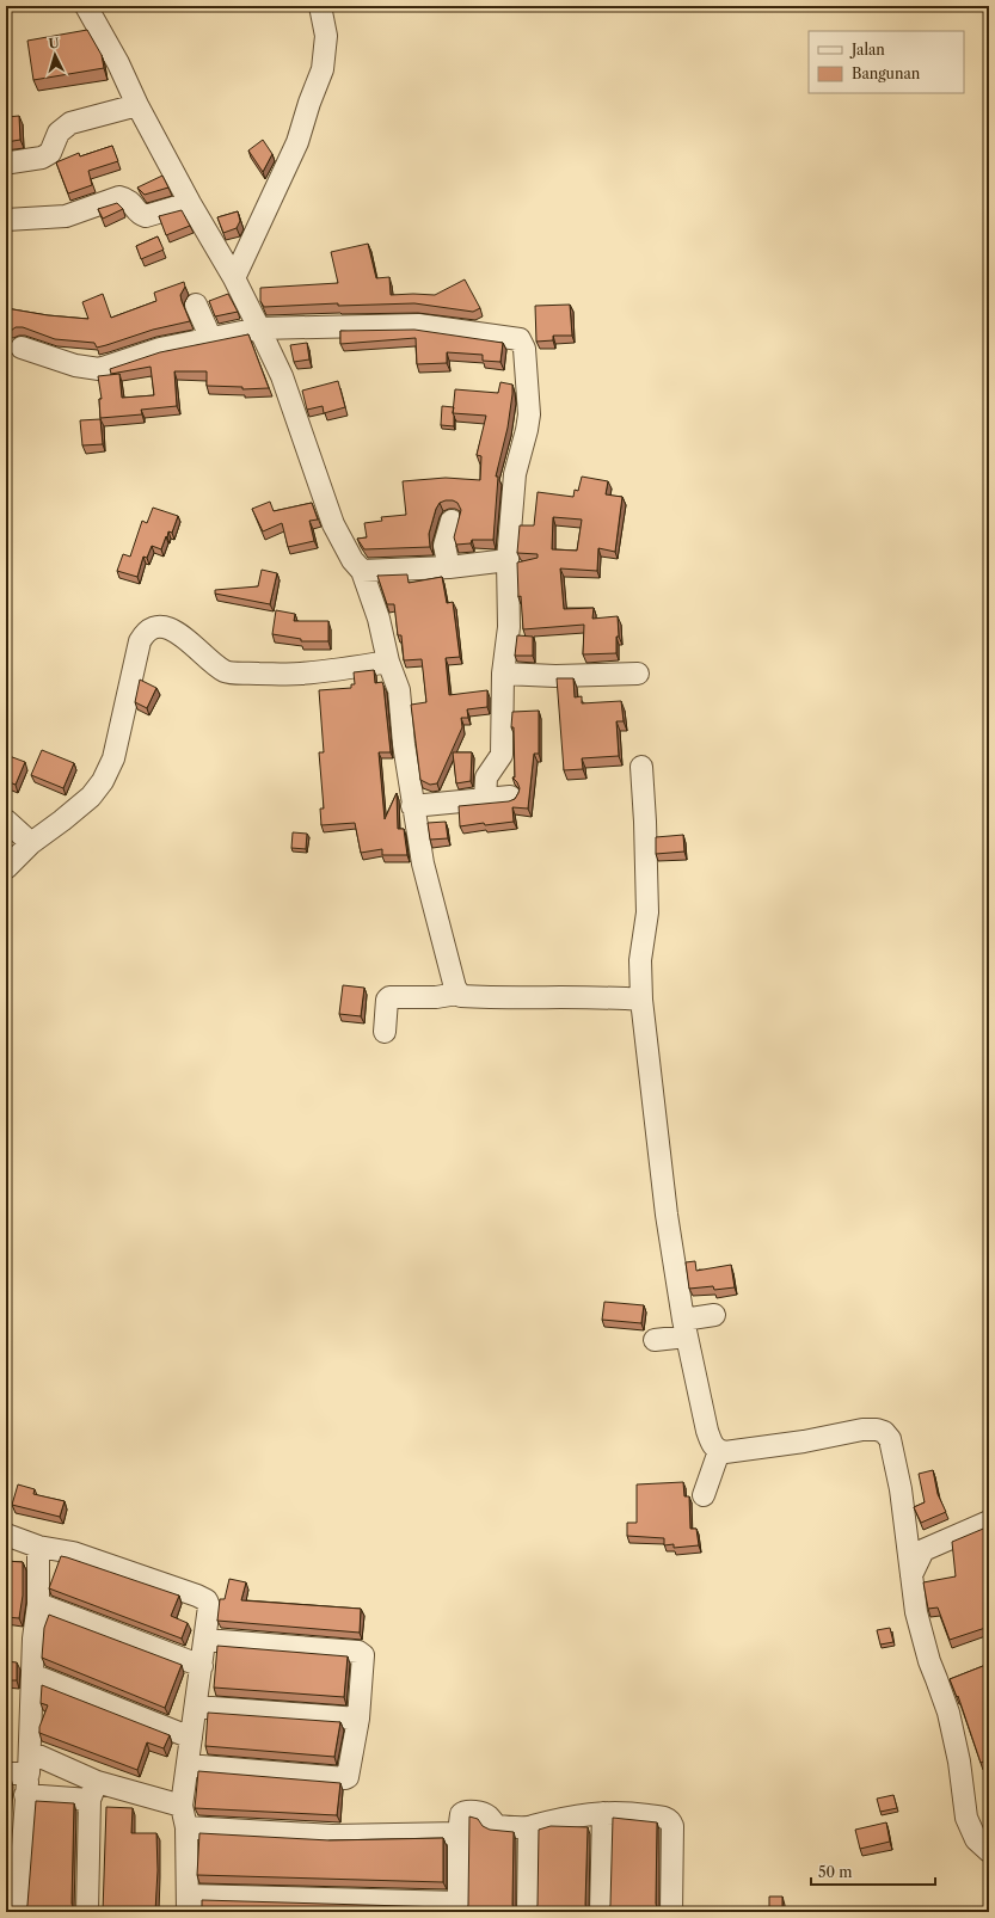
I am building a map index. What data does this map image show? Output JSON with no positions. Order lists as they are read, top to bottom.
{
  "legend": ["Jalan", "Bangunan"],
  "scale_bar": "50 m",
  "north": "top"
}
